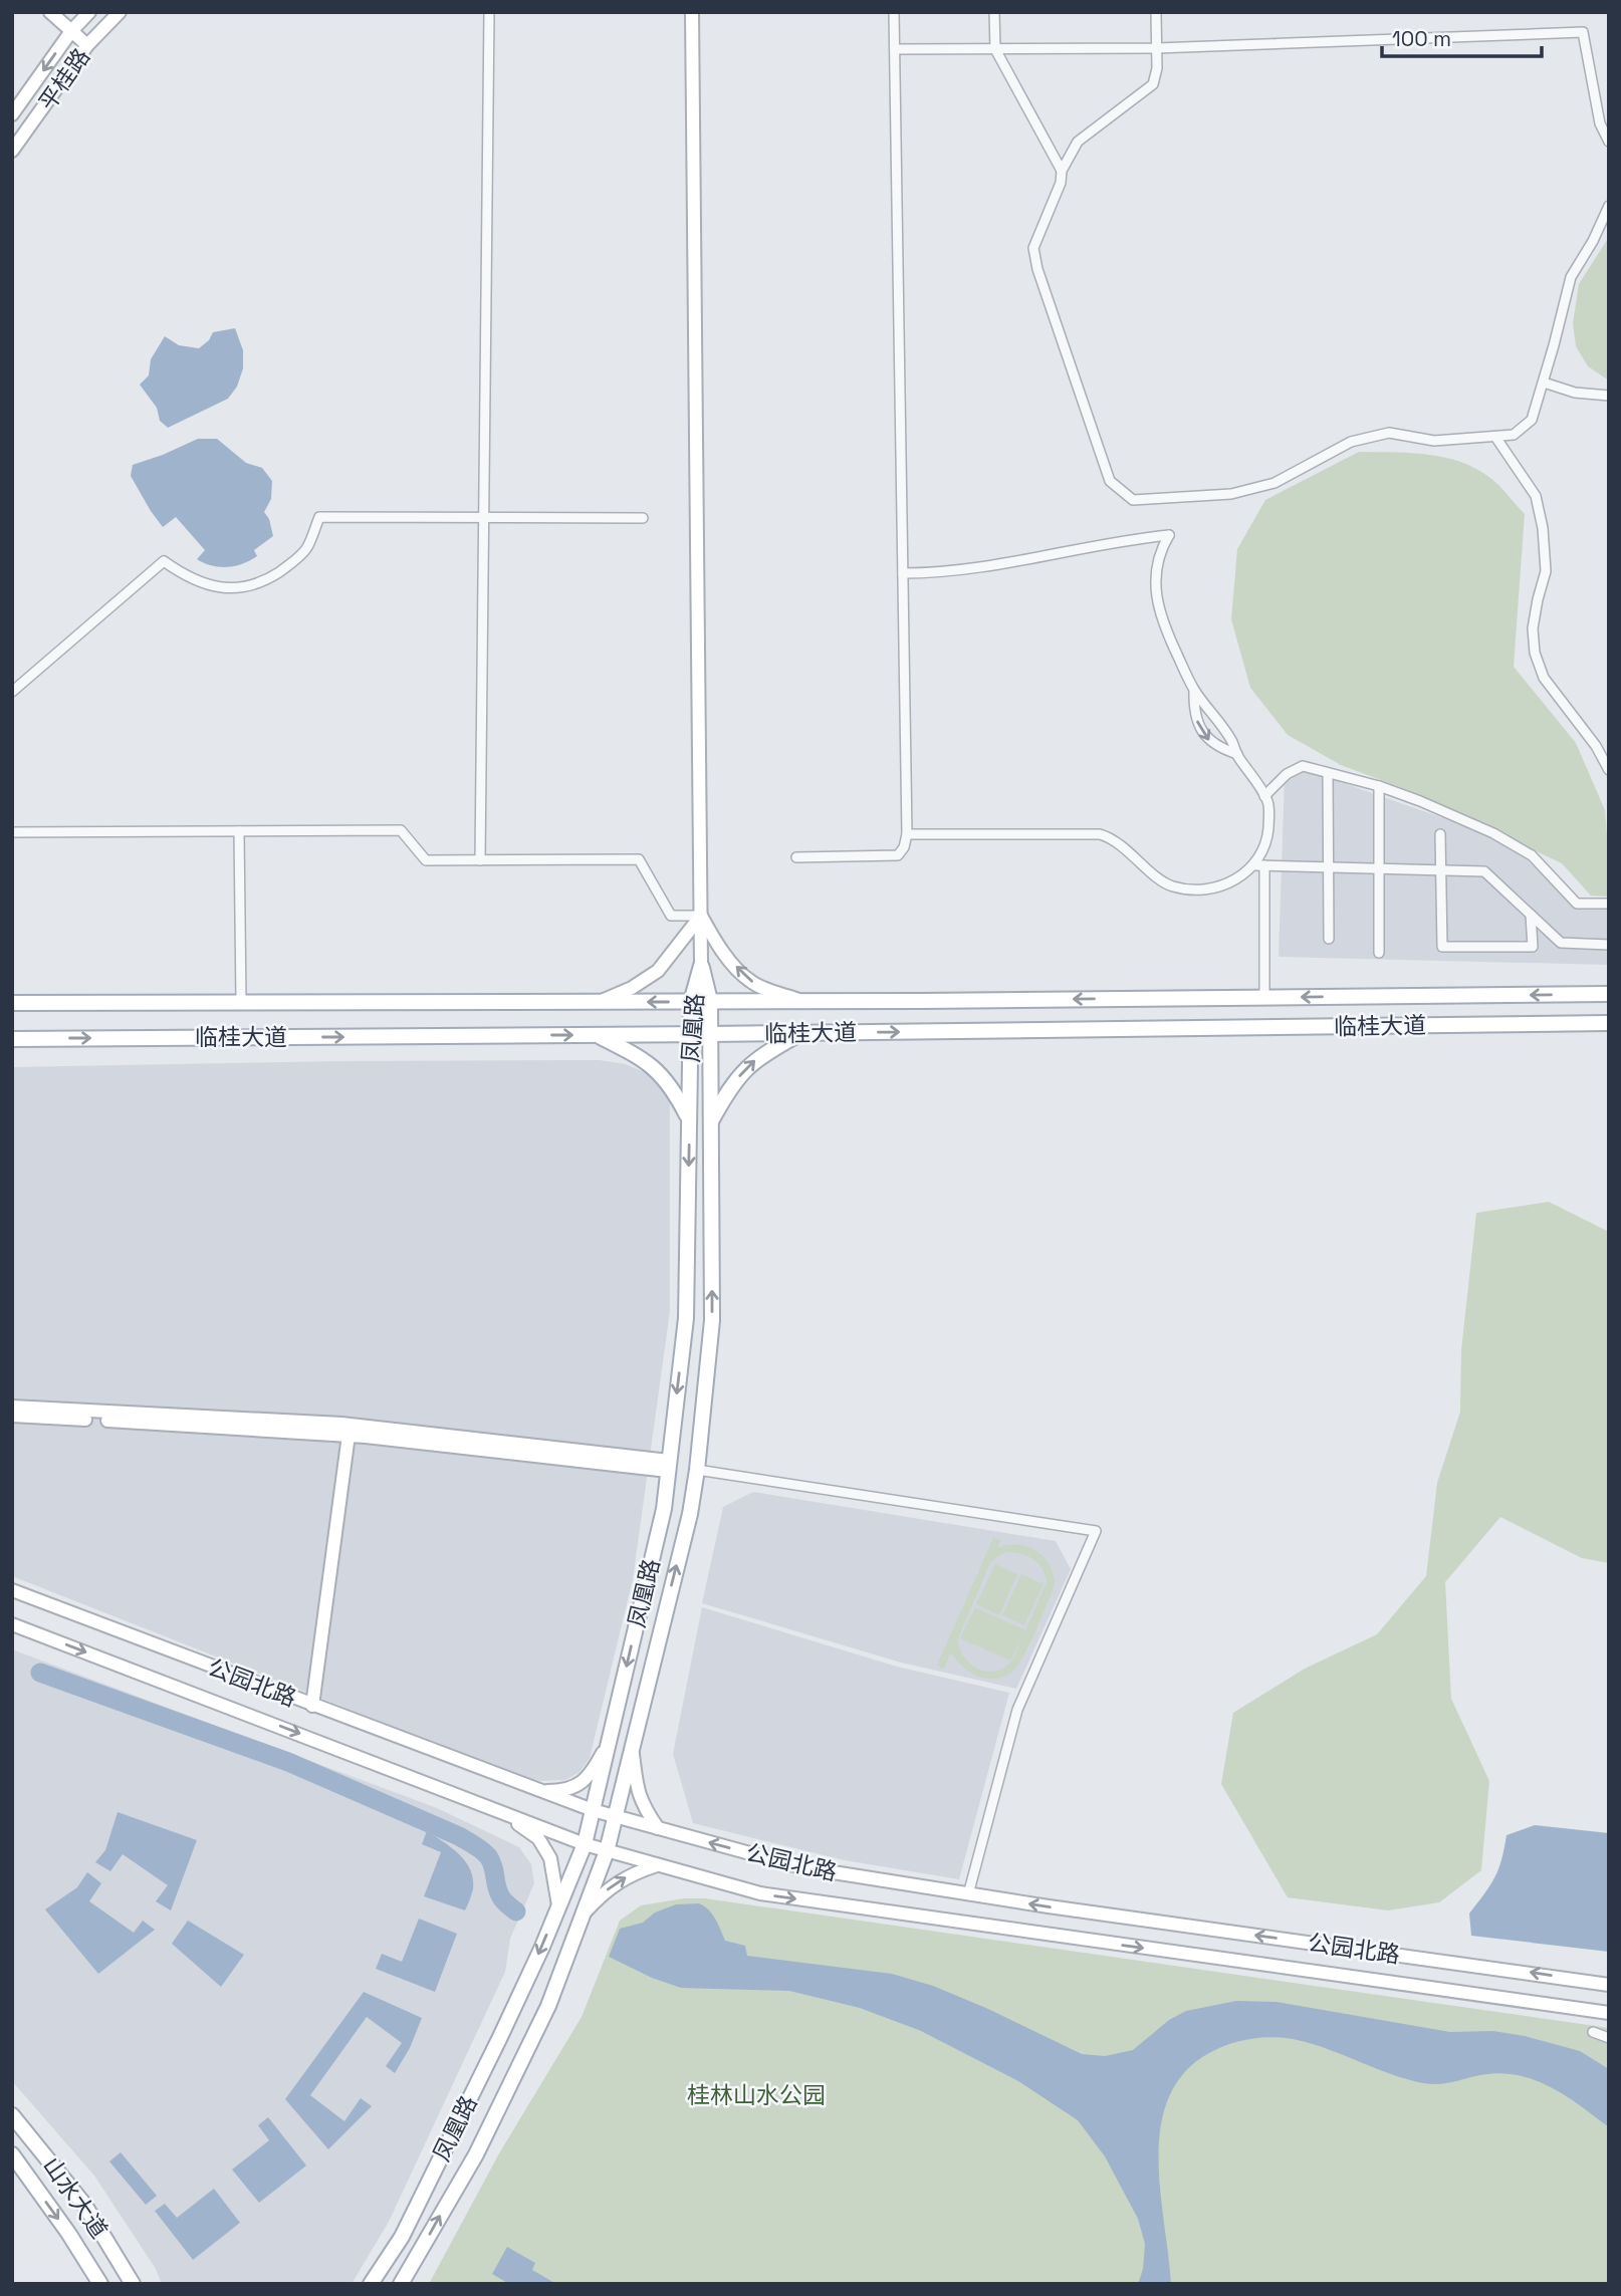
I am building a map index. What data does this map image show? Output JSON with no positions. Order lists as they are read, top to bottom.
{
  "streets": {
    "main road": [
      "平桂路",
      "临桂大道",
      "凤凰路",
      "公园北路",
      "山水大道"
    ]
  },
  "crossings": [
    ["临桂大道", "凤凰路"],
    ["凤凰路", "公园北路"]
  ],
  "parks": ["桂林山水公园"],
  "scale_bar": "100 m"
}
